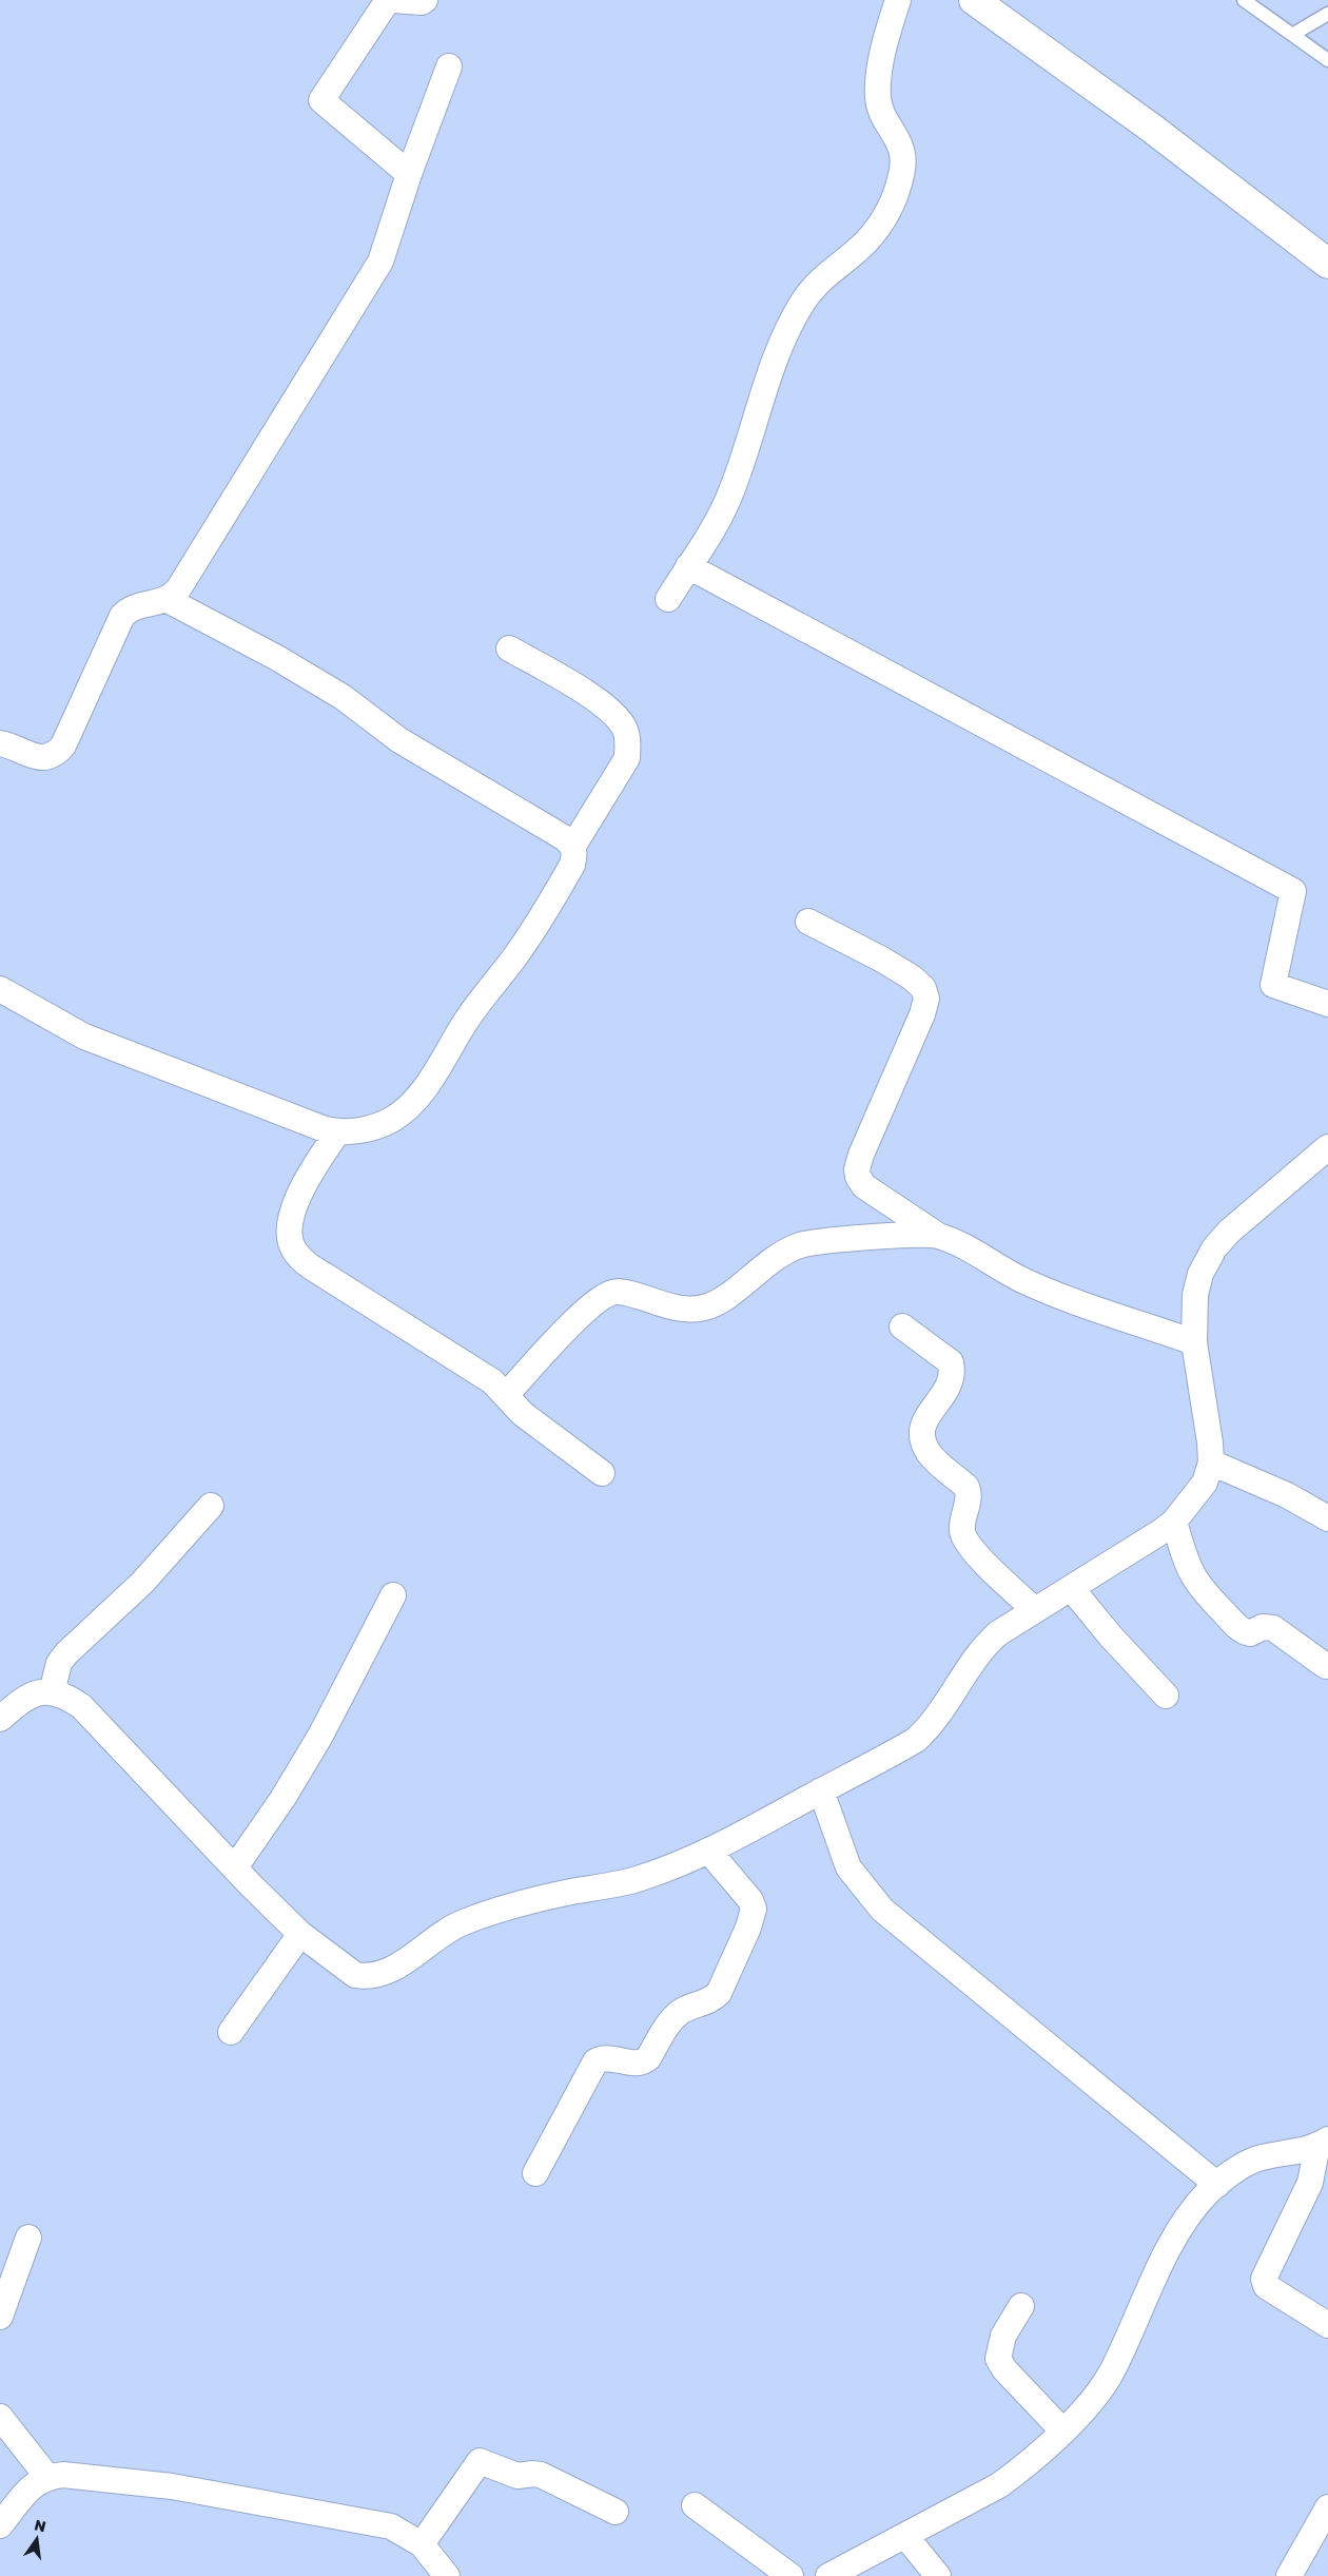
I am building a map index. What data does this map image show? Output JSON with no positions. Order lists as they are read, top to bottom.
{
  "north": "top"
}
